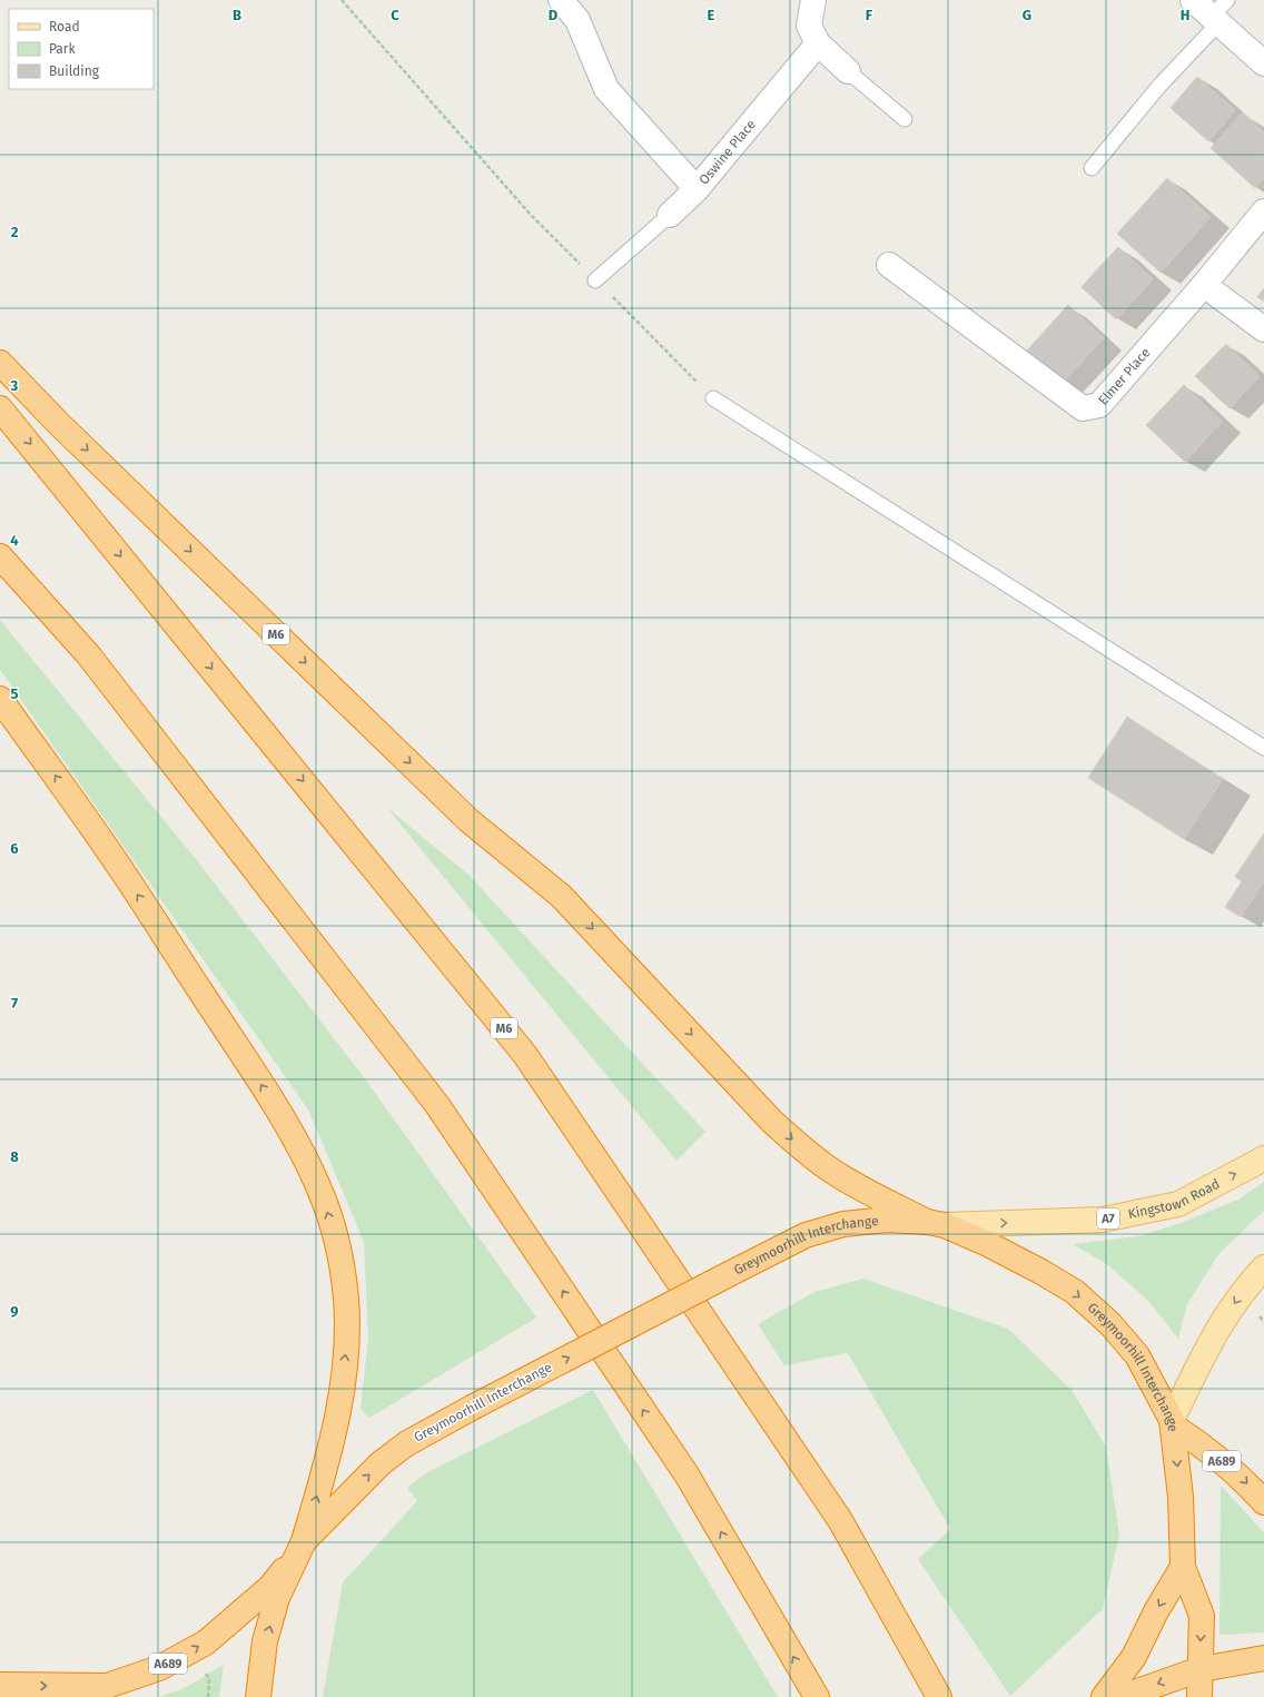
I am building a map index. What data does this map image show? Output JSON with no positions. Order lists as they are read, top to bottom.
{
  "streets": {
    "highway": ["M6", "Greymoorhill Interchange", "A689"],
    "main road": ["Kingstown Road", "A7"],
    "street": ["Oswine Place", "Elmer Place"]
  },
  "crossings": [
    ["M6", "Kingstown Road"],
    ["M6", "Greymoorhill Interchange"],
    ["Kingstown Road", "Greymoorhill Interchange"],
    ["Greymoorhill Interchange", "A689"]
  ],
  "one_way": ["Kingstown Road"],
  "legend": ["Road", "Park", "Building"],
  "grid": {
    "columns": [
      "B",
      "C",
      "D",
      "E",
      "F",
      "G",
      "H"
    ],
    "rows": [
      "2",
      "3",
      "4",
      "5",
      "6",
      "7",
      "8",
      "9"
    ]
  }
}
